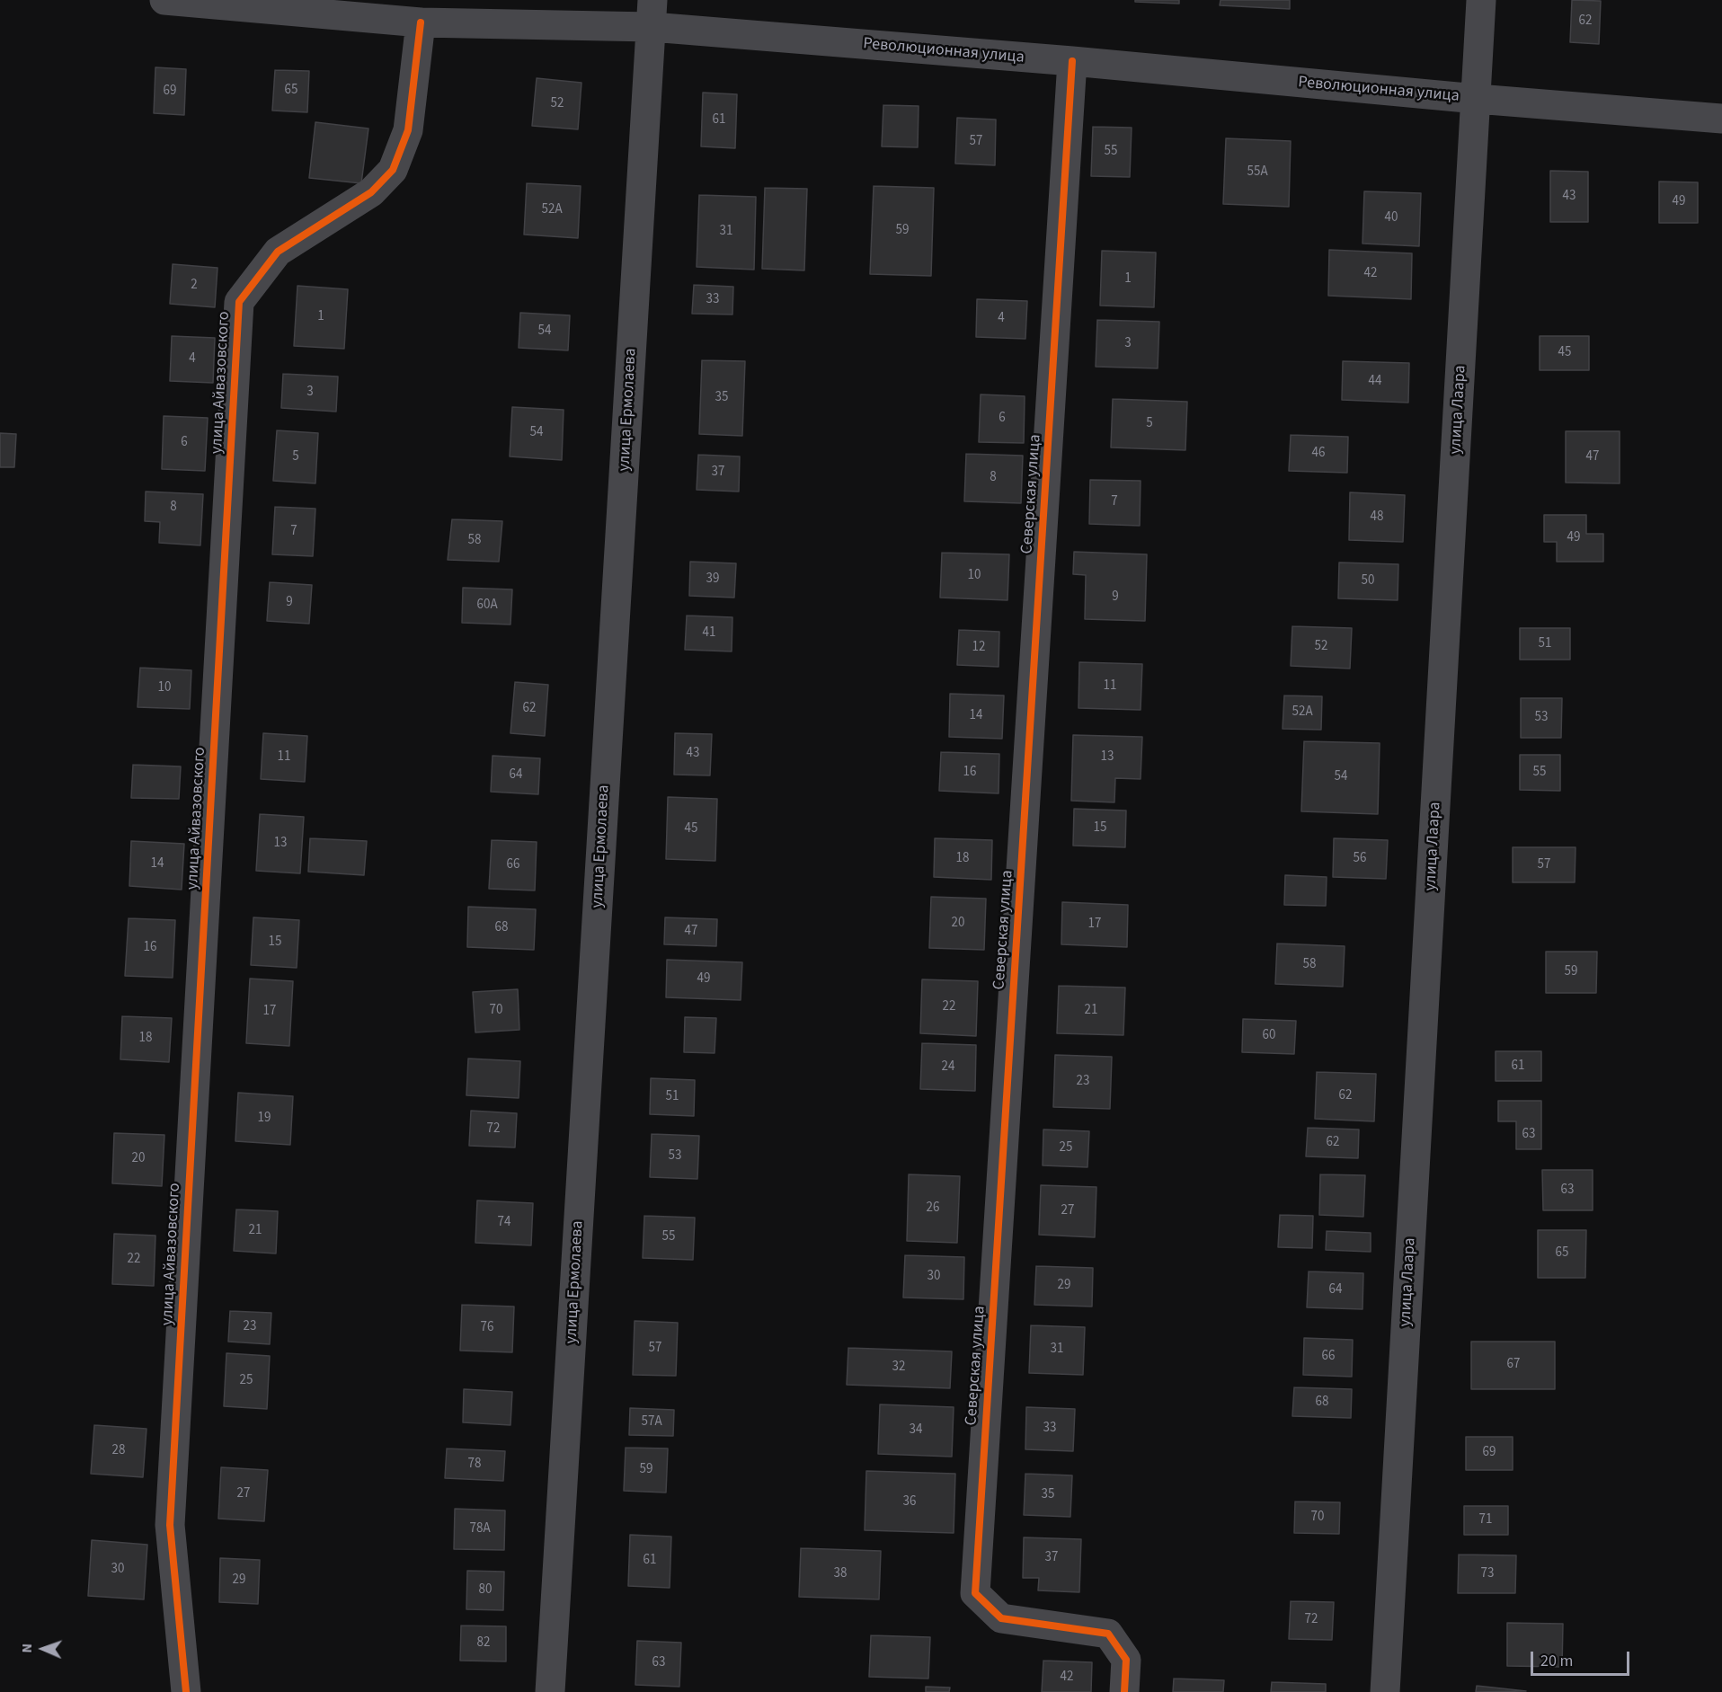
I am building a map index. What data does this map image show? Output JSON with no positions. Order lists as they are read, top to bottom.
{
  "streets": {
    "street": [
      "Революционная улица",
      "улица Айвазовского",
      "улица Ермолаева",
      "улица Лаара",
      "Северская улица"
    ]
  },
  "crossings": [
    ["Революционная улица", "улица Айвазовского"],
    ["Революционная улица", "улица Ермолаева"],
    ["Революционная улица", "улица Лаара"],
    ["Революционная улица", "Северская улица"]
  ],
  "house_numbers": [
    "62",
    "65",
    "69",
    "52",
    "61",
    "57",
    "55",
    "55А",
    "43",
    "49",
    "52А",
    "40",
    "59",
    "31",
    "42",
    "1",
    "2",
    "33",
    "1",
    "4",
    "54",
    "3",
    "45",
    "4",
    "44",
    "3",
    "35",
    "6",
    "5",
    "54",
    "6",
    "46",
    "5",
    "47",
    "37",
    "8",
    "7",
    "8",
    "48",
    "7",
    "49",
    "58",
    "10",
    "39",
    "50",
    "9",
    "9",
    "60А",
    "41",
    "51",
    "52",
    "12",
    "11",
    "10",
    "62",
    "52А",
    "14",
    "53",
    "43",
    "11",
    "13",
    "16",
    "55",
    "64",
    "54",
    "15",
    "45",
    "13",
    "18",
    "56",
    "14",
    "66",
    "57",
    "20",
    "17",
    "68",
    "47",
    "15",
    "16",
    "58",
    "59",
    "49",
    "22",
    "70",
    "21",
    "17",
    "60",
    "18",
    "61",
    "24",
    "23",
    "62",
    "51",
    "19",
    "72",
    "63",
    "62",
    "25",
    "53",
    "20",
    "63",
    "26",
    "27",
    "74",
    "21",
    "55",
    "65",
    "22",
    "30",
    "29",
    "64",
    "23",
    "76",
    "57",
    "31",
    "66",
    "67",
    "32",
    "25",
    "68",
    "57А",
    "33",
    "34",
    "28",
    "69",
    "78",
    "59",
    "27",
    "35",
    "36",
    "70",
    "71",
    "78А",
    "37",
    "61",
    "30",
    "38",
    "73",
    "29",
    "80",
    "72",
    "82",
    "63",
    "42"
  ],
  "scale_bar": "20 m",
  "north": "left"
}
